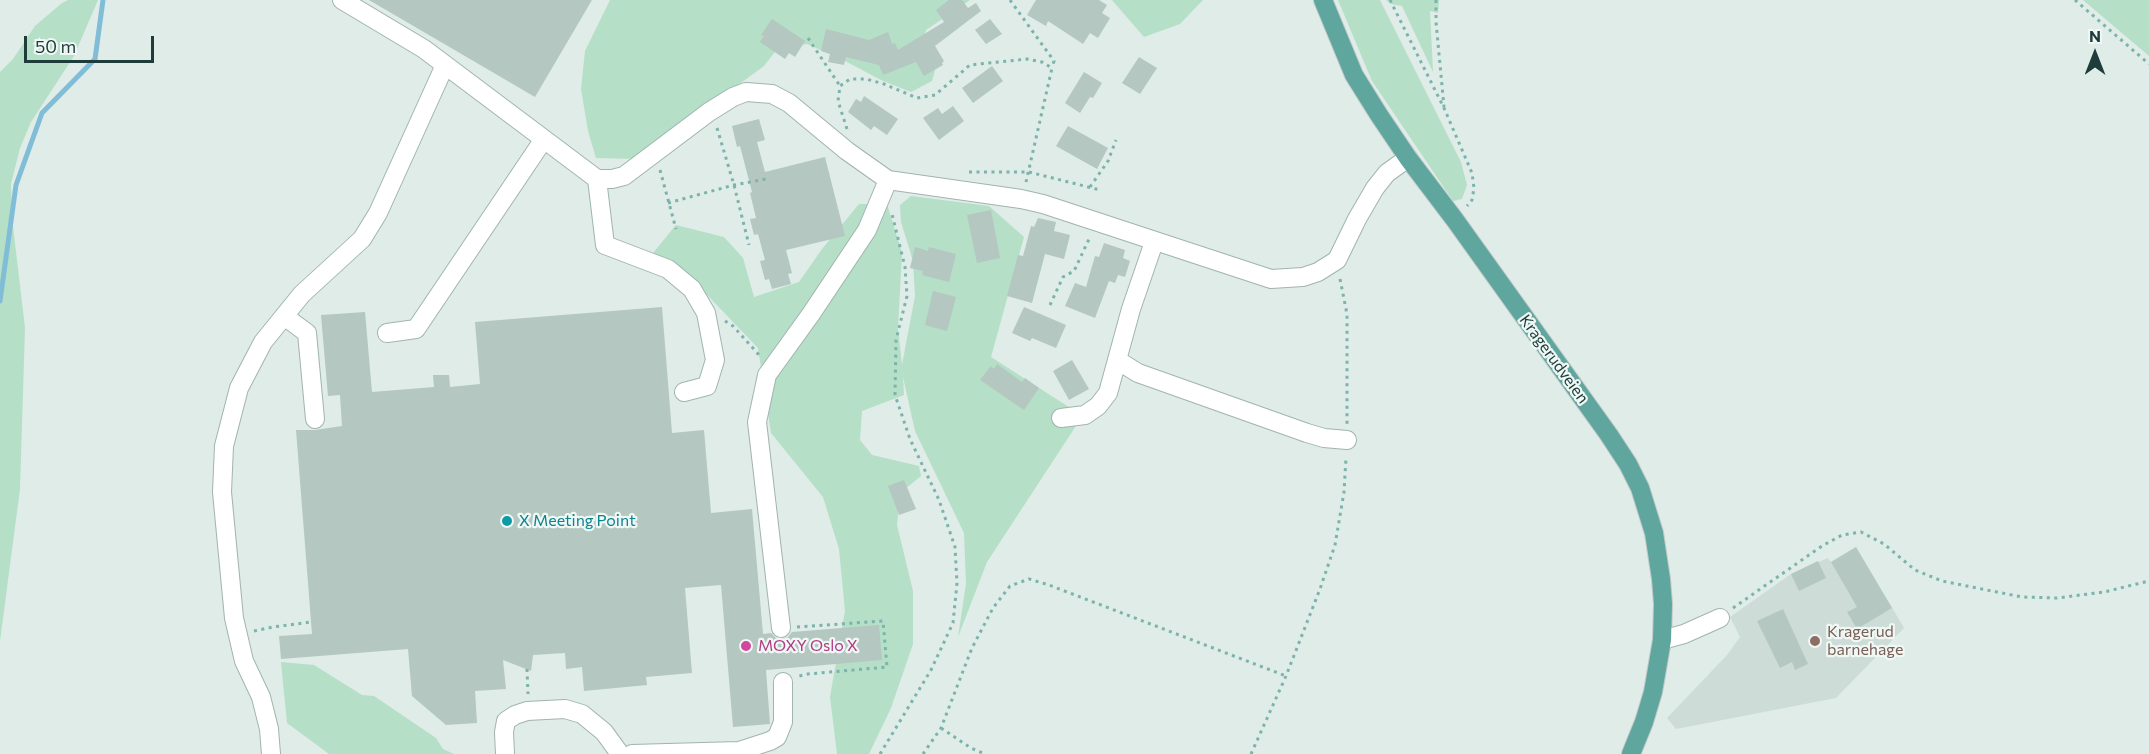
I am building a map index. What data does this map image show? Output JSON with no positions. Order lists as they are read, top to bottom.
{
  "streets": {
    "main road": ["Kragerudveien"]
  },
  "places": ["X Meeting Point", "Kragerud barnehage", "MOXY Oslo X"],
  "scale_bar": "50 m",
  "north": "top"
}
